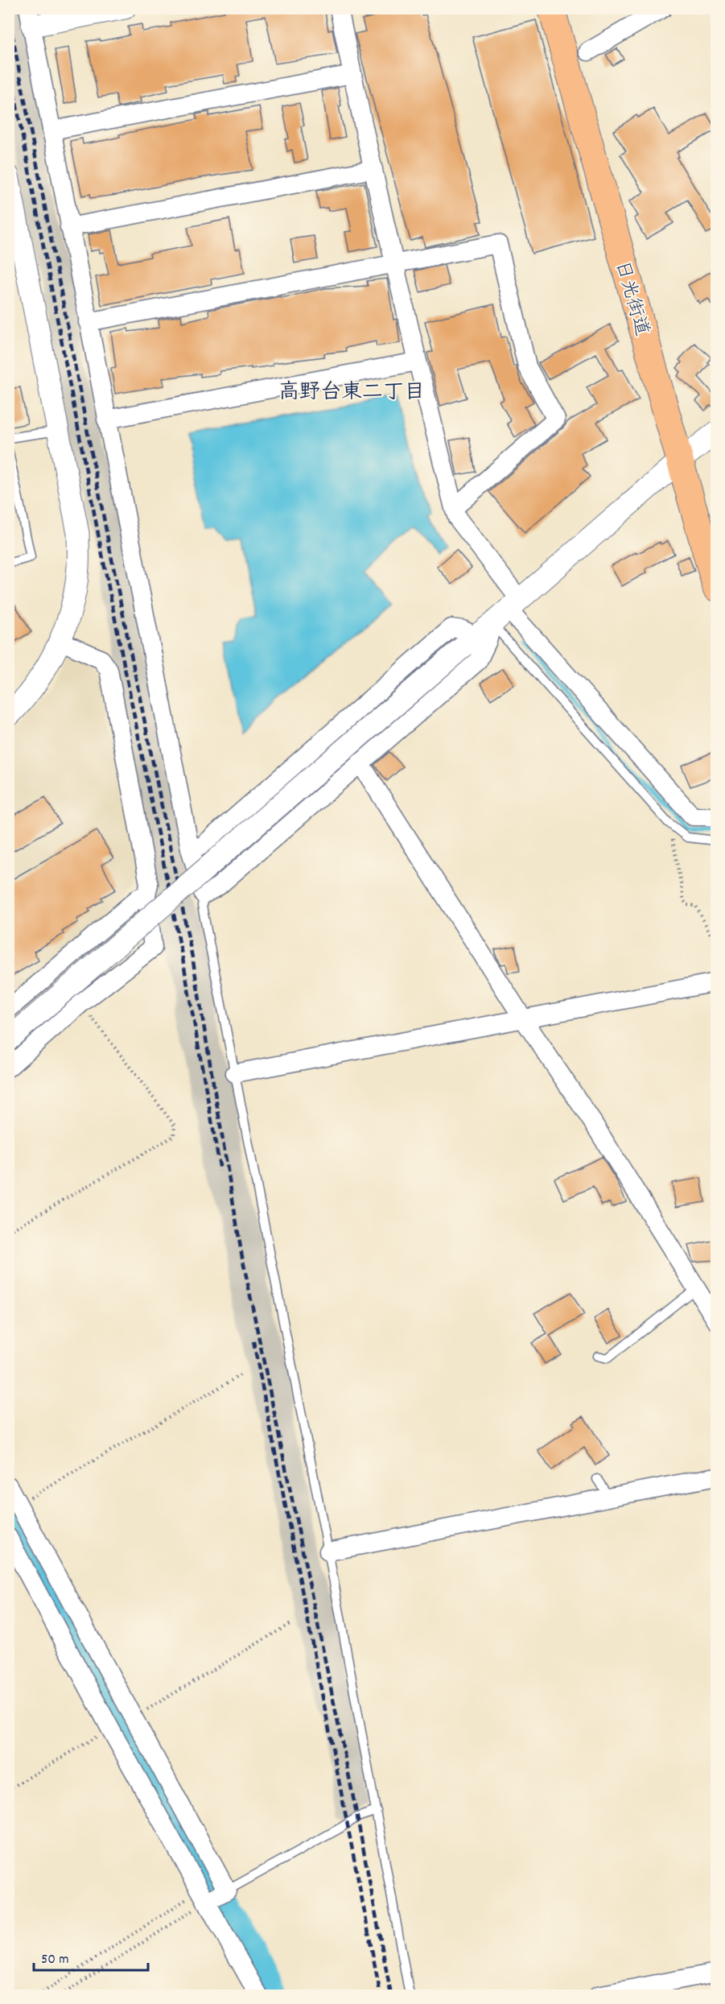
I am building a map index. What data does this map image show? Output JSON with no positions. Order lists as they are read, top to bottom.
{
  "streets": {
    "highway": ["日光街道"]
  },
  "districts": ["高野台東二丁目"],
  "scale_bar": "50 m"
}
